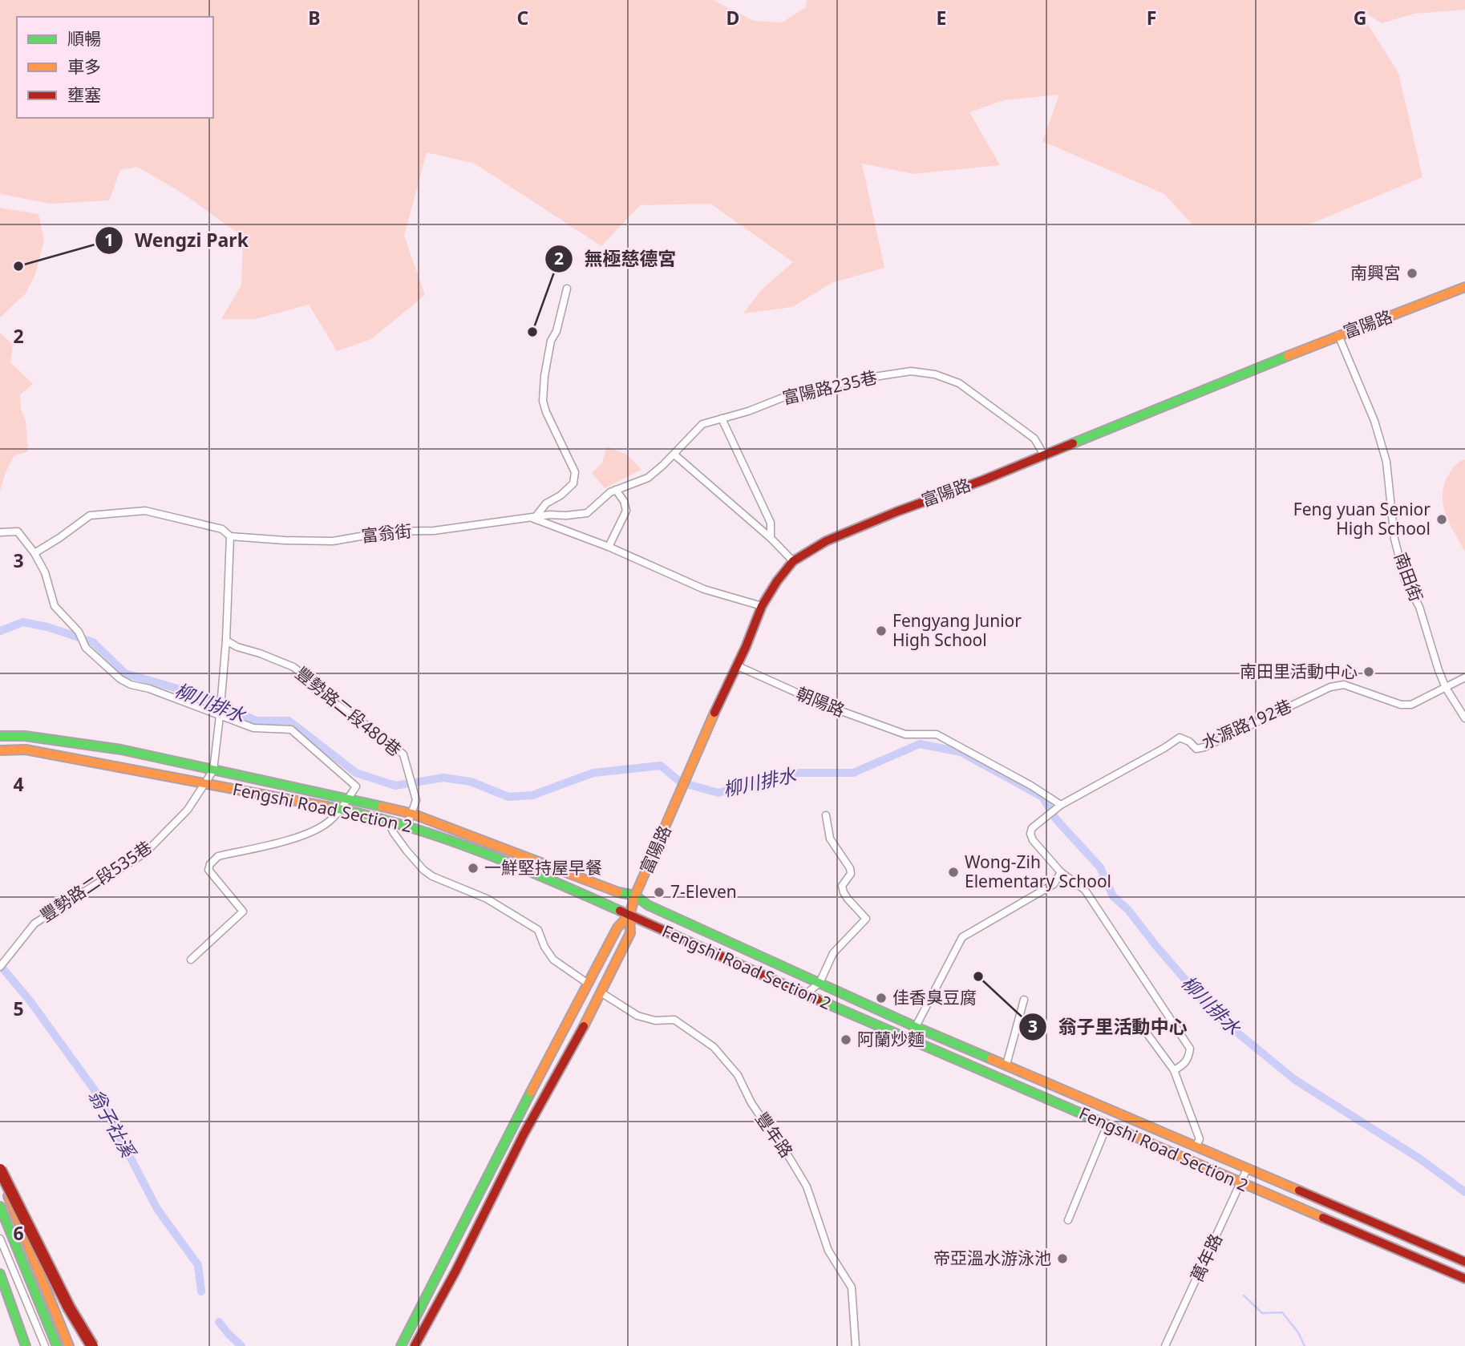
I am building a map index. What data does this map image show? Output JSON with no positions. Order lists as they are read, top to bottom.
{
  "streets": {
    "main road": ["富陽路", "Fengshi Road Section 2"],
    "street": [
      "富陽路235巷",
      "富翁街",
      "南田街",
      "朝陽路",
      "豐勢路二段480巷",
      "水源路192巷",
      "豐勢路二段535巷",
      "豐年路",
      "萬年路"
    ]
  },
  "crossings": [
    ["富陽路", "富陽路235巷"],
    ["富陽路", "富翁街"],
    ["富陽路", "南田街"],
    ["富陽路", "朝陽路"],
    ["富陽路", "Fengshi Road Section 2"],
    ["富陽路235巷", "富翁街"],
    ["南田街", "水源路192巷"],
    ["朝陽路", "水源路192巷"],
    ["豐勢路二段480巷", "Fengshi Road Section 2"],
    ["Fengshi Road Section 2", "豐勢路二段535巷"],
    ["Fengshi Road Section 2", "萬年路"]
  ],
  "water": ["柳川排水", "翁子社溪"],
  "places": [
    "Wengzi Park",
    "南興宮",
    "無極慈德宮",
    "Feng yuan Senior High School",
    "Fengyang Junior High School",
    "南田里活動中心",
    "一鮮堅持屋早餐",
    "Wong-Zih Elementary School",
    "7-Eleven",
    "翁子里活動中心",
    "佳香臭豆腐",
    "阿蘭炒麵",
    "帝亞溫水游泳池"
  ],
  "legend": ["順暢", "車多", "壅塞"],
  "grid": {
    "columns": [
      "B",
      "C",
      "D",
      "E",
      "F",
      "G"
    ],
    "rows": [
      "2",
      "3",
      "4",
      "5",
      "6"
    ]
  }
}
